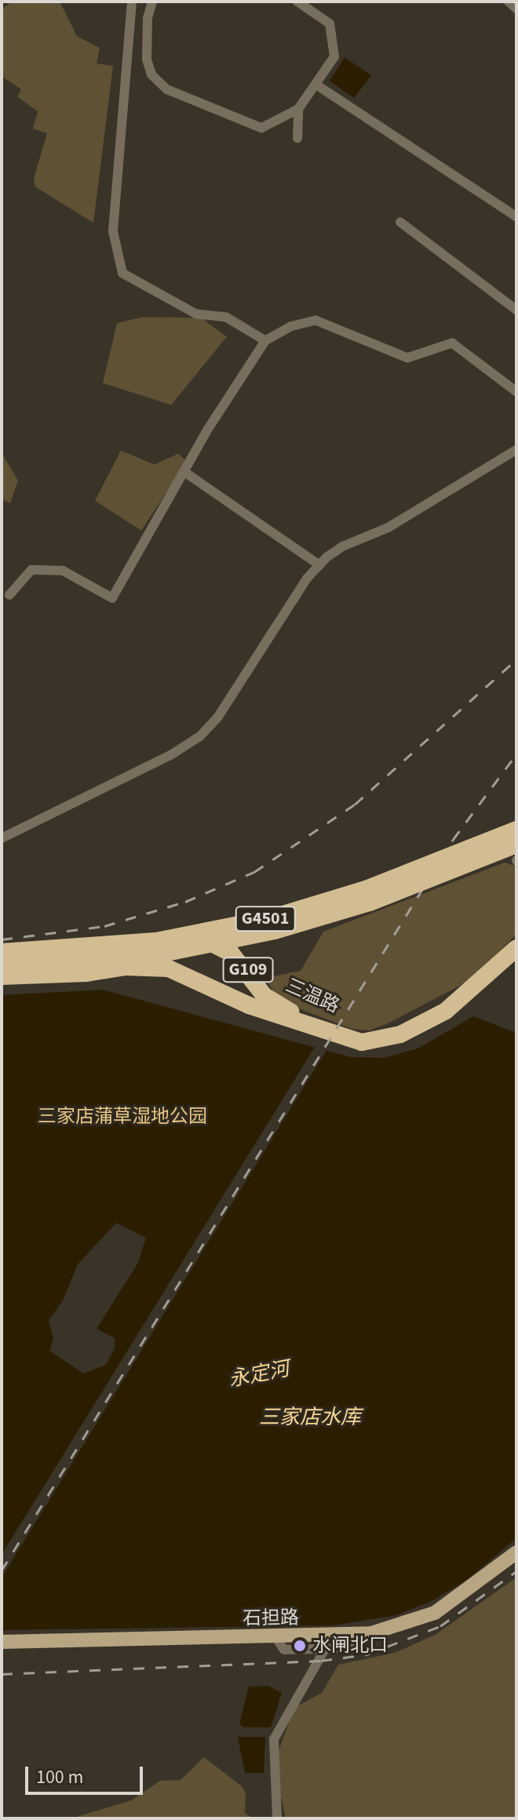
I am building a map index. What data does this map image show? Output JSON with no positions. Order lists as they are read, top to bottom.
{
  "streets": {
    "highway": ["G4501", "G109", "三温路"],
    "main road": ["石担路"]
  },
  "crossings": [
    ["G4501", "三温路"]
  ],
  "water": ["永定河", "三家店水库"],
  "parks": ["三家店蒲草湿地公园"],
  "places": ["水闸北口"],
  "scale_bar": "100 m"
}
